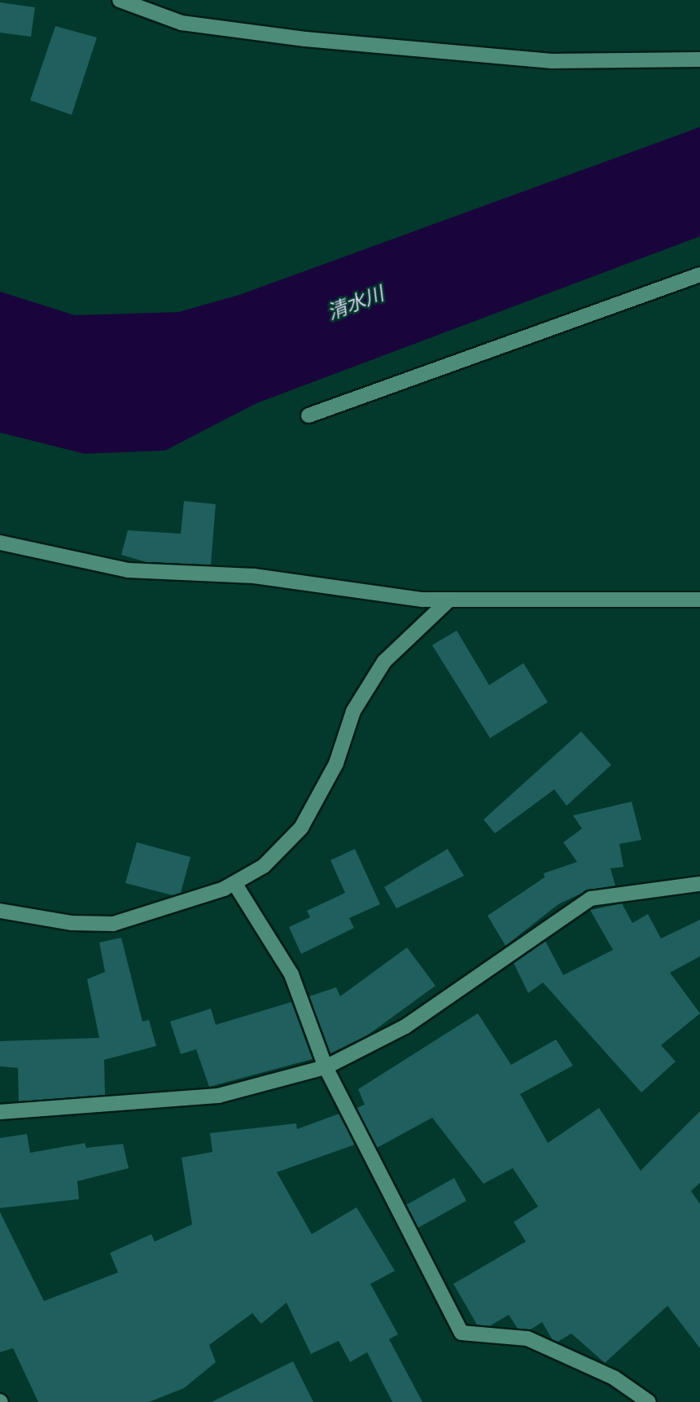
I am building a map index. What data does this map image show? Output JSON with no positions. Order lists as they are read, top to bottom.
{
  "water": ["清水川"]
}
